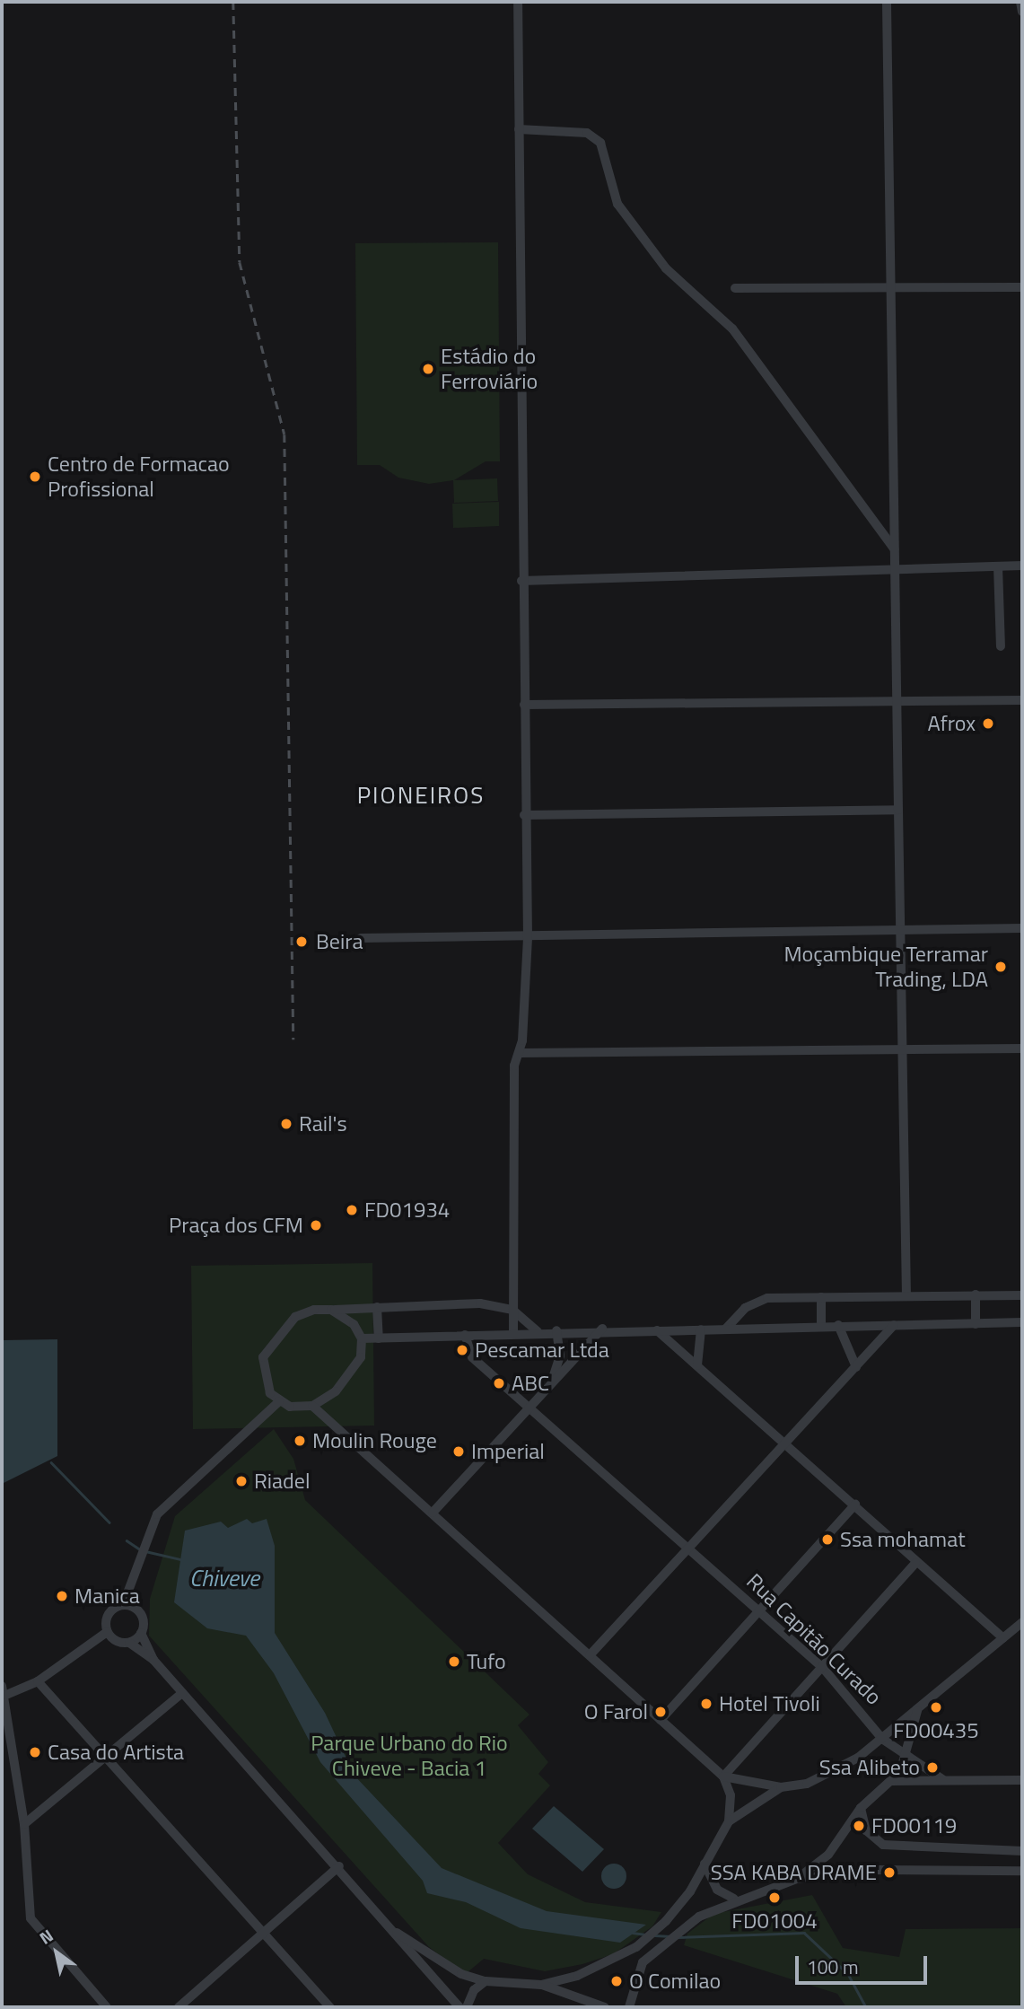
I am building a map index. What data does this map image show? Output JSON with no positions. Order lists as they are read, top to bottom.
{
  "streets": {
    "street": ["Rua Capitão Curado"]
  },
  "districts": ["PIONEIROS"],
  "water": ["Chiveve"],
  "parks": ["Parque Urbano do Rio Chiveve - Bacia 1"],
  "places": [
    "Estádio do Ferroviário",
    "Centro de Formacao Profissional",
    "Afrox",
    "Beira",
    "Moçambique Terramar Trading, LDA",
    "Rail's",
    "FD01934",
    "Praça dos CFM",
    "Pescamar Ltda",
    "ABC",
    "Moulin Rouge",
    "Imperial",
    "Riadel",
    "Ssa mohamat",
    "Manica",
    "Tufo",
    "Hotel Tivoli",
    "FD00435",
    "O Farol",
    "Casa do Artista",
    "Ssa Alibeto",
    "FD00119",
    "SSA KABA DRAME",
    "FD01004",
    "O Comilao"
  ],
  "scale_bar": "100 m",
  "north": "top left"
}
